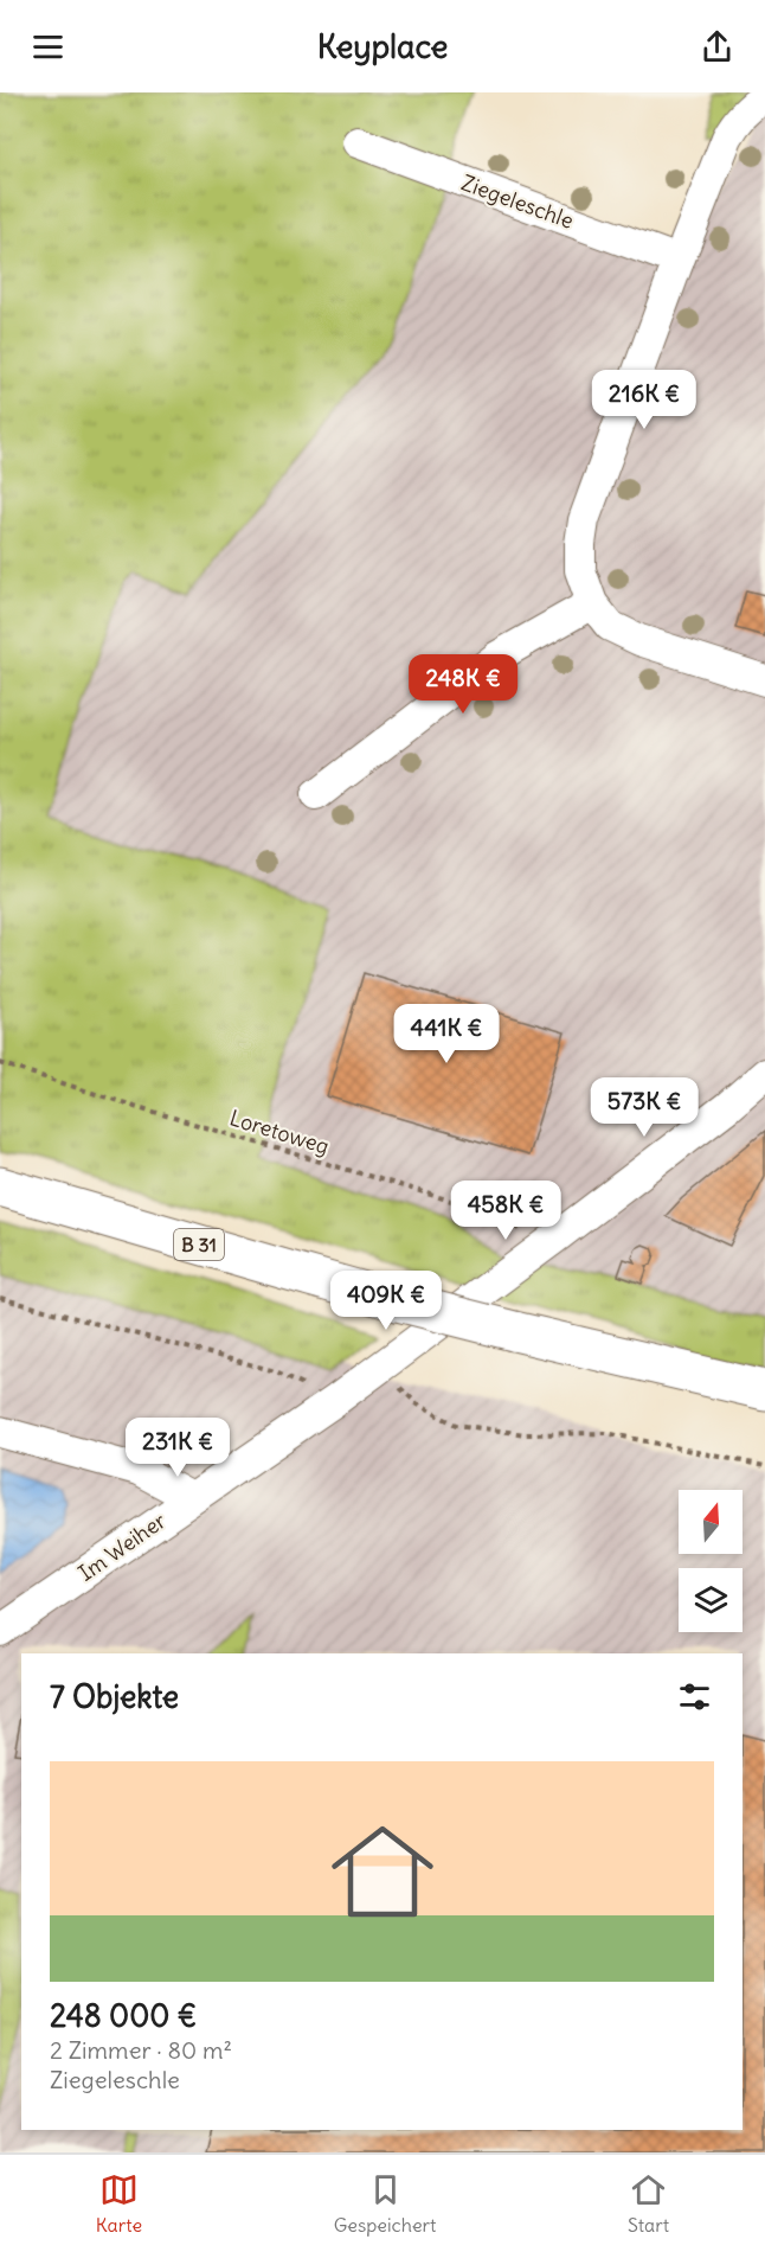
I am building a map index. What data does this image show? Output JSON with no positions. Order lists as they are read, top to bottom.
{
  "streets": {
    "highway": ["B 31"],
    "street": ["Ziegeleschle", "Im Weiher"],
    "path": ["Loretoweg"]
  },
  "crossings": [
    ["Loretoweg", "Im Weiher"]
  ],
  "north": "top",
  "page": {
    "header": "Keyplace",
    "price": [
      "216K €",
      "248K €",
      "441K €",
      "573K €",
      "458K €",
      "409K €",
      "231K €"
    ],
    "heading": "7 Objekte",
    "list": [
      {
        "name": "248 000 €",
        "note": "2 Zimmer · 80 m² · Ziegeleschle"
      }
    ],
    "tabs": ["Karte", "Gespeichert", "Start"]
  }
}
